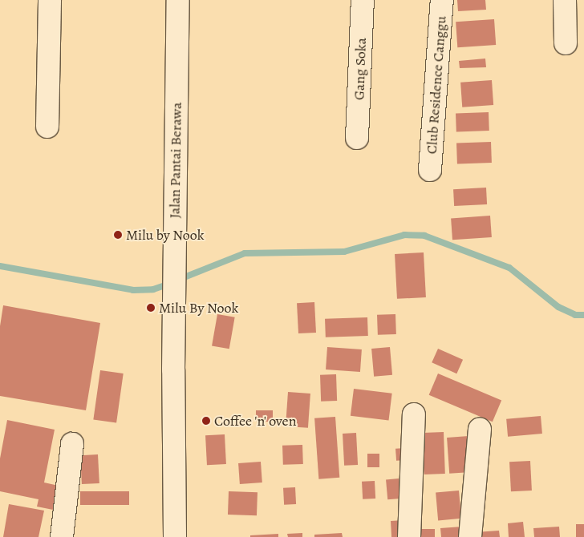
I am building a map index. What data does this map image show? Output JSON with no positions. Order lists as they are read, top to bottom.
{
  "streets": {
    "street": ["Gang Soka", "Club Residence Canggu", "Jalan Pantai Berawa"]
  },
  "places": ["Milu by Nook", "Milu By Nook", "Coffee 'n' oven"]
}
